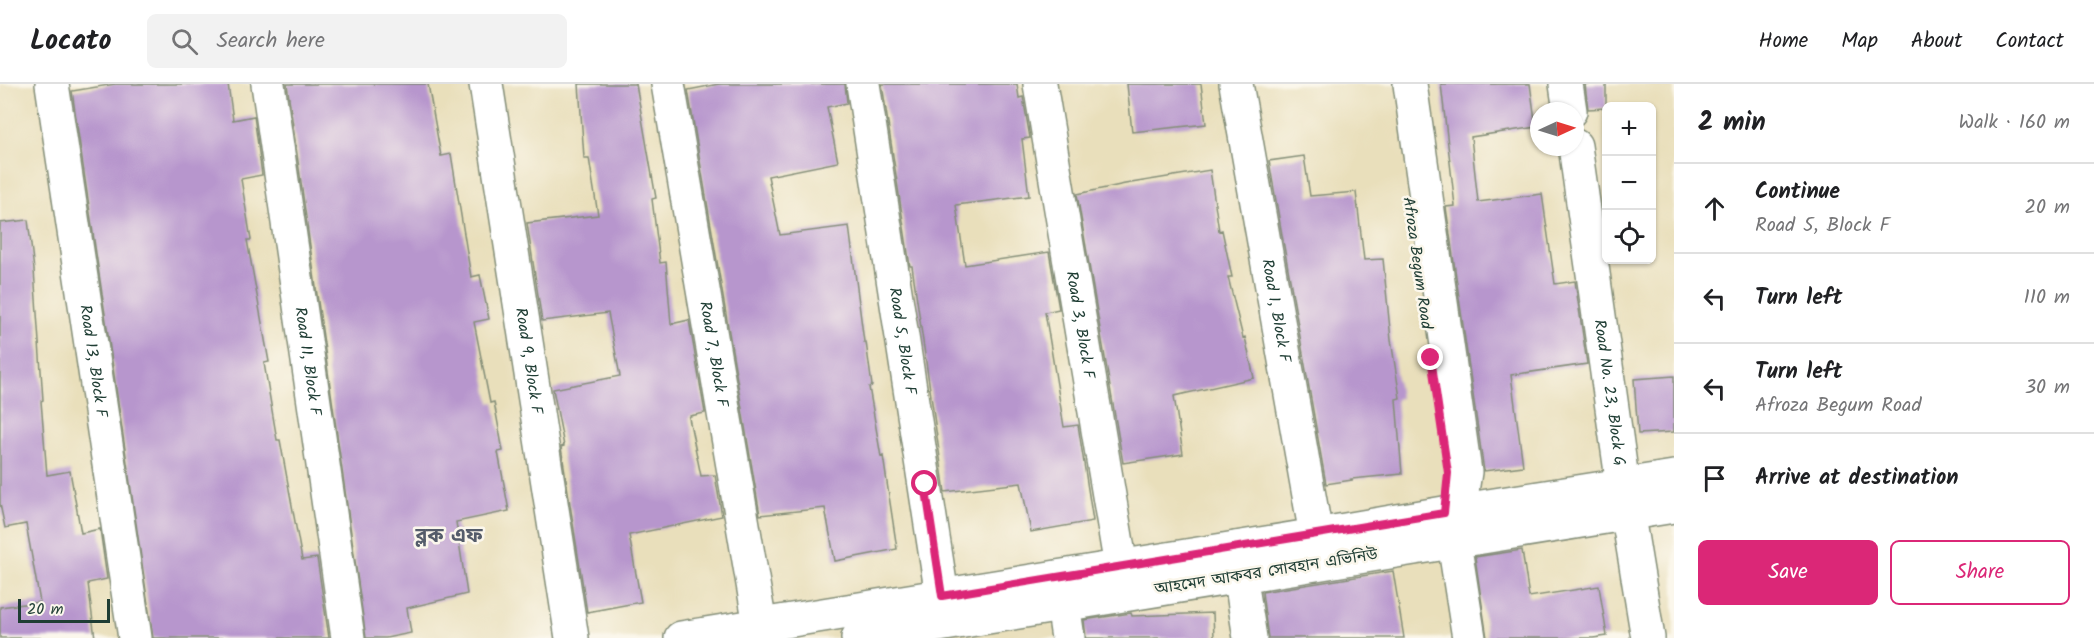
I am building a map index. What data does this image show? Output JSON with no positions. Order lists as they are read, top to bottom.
{
  "streets": {
    "street": [
      "Afroza Begum Road",
      "Road 1, Block F",
      "Road 3, Block F",
      "Road 5, Block F",
      "Road 7, Block F",
      "Road 13, Block F",
      "Road 11, Block F",
      "Road 9, Block F",
      "Road No. 23, Block G",
      "আহমেদ আকবর সোবহান এভিনিউ"
    ]
  },
  "crossings": [
    ["Afroza Begum Road", "আহমেদ আকবর সোবহান এভিনিউ"],
    ["Road 1, Block F", "আহমেদ আকবর সোবহান এভিনিউ"],
    ["Road 3, Block F", "আহমেদ আকবর সোবহান এভিনিউ"],
    ["Road 5, Block F", "আহমেদ আকবর সোবহান এভিনিউ"],
    ["Road 7, Block F", "আহমেদ আকবর সোবহান এভিনিউ"],
    ["Road No. 23, Block G", "আহমেদ আকবর সোবহান এভিনিউ"]
  ],
  "districts": ["ব্লক এফ"],
  "scale_bar": "20 m",
  "north": "right",
  "page": {
    "header": "Locato",
    "search": "Search here",
    "nav": [
      "Home",
      "Map",
      "About",
      "Contact"
    ],
    "heading": ["2 min", "Walk · 160 m"],
    "map_buttons": ["+", "−"],
    "list": [
      ["Continue", "Road 5, Block F", "20 m"],
      ["Turn left", "110 m"],
      ["Turn left", "Afroza Begum Road", "30 m"],
      "Arrive at destination"
    ],
    "buttons": ["Save", "Share"],
    "scale": "20 m"
  }
}
